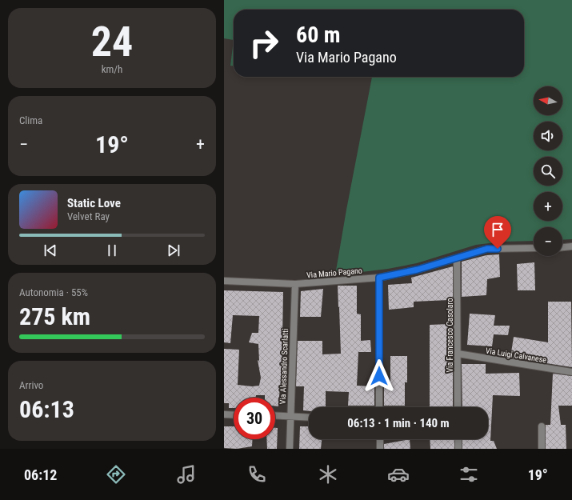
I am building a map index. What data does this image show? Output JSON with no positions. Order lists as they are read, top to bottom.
{
  "streets": {
    "street": [
      "Via Mario Pagano",
      "Via Francesco Casolaro",
      "Via Luigi Calvanese",
      "Via Alessandro Scarlatti"
    ]
  },
  "crossings": [
    ["Via Mario Pagano", "Via Francesco Casolaro"],
    ["Via Mario Pagano", "Via Alessandro Scarlatti"],
    ["Via Francesco Casolaro", "Via Luigi Calvanese"]
  ],
  "north": "left",
  "page": {
    "tile": [
      ["24", "km/h"],
      "Clima",
      ["Autonomia · 55%", "275 km"],
      ["Arrivo", "06:13"]
    ],
    "turn": ["60 m", "Via Mario Pagano"],
    "map_buttons": ["+", "−"],
    "heat": ["−", "19°", "+"],
    "song": ["Static Love", "Velvet Ray"],
    "limit": "30",
    "trip": "06:13 · 1 min · 140 m",
    "tabs": ["06:12", "19°"]
  }
}
